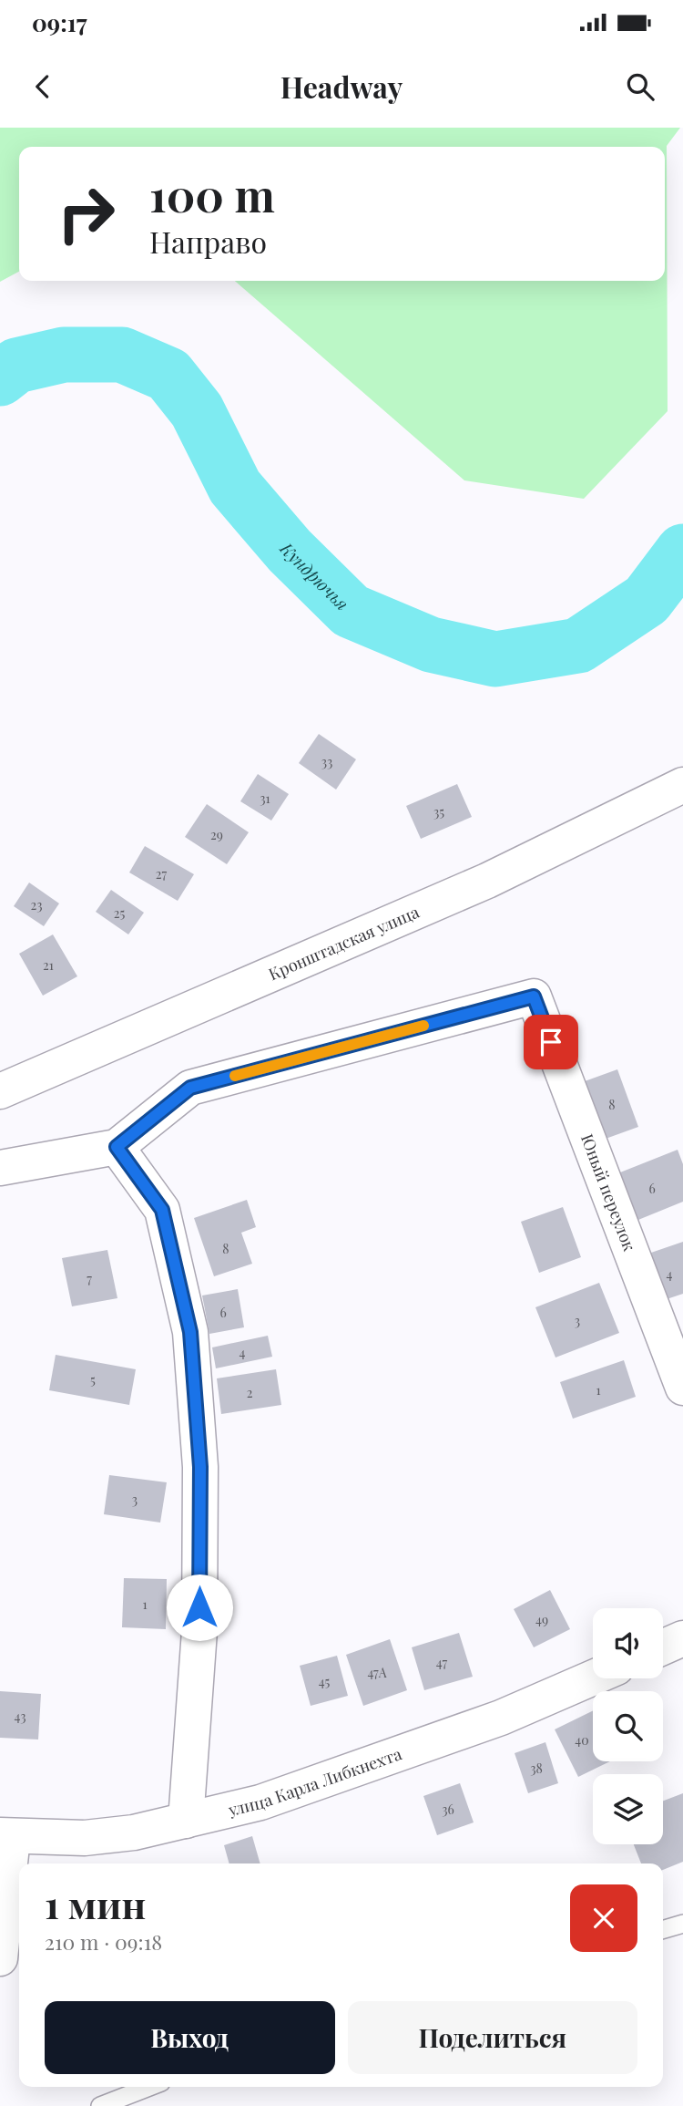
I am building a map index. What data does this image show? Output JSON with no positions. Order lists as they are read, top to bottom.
{
  "streets": {
    "street": ["Кронштадская улица", "Юный переулок", "улица Карла Либкнехта"]
  },
  "water": ["Кундрючья"],
  "house_numbers": [
    "33",
    "31",
    "35",
    "29",
    "27",
    "23",
    "25",
    "21",
    "8",
    "6",
    "8",
    "4",
    "7",
    "6",
    "3",
    "4",
    "5",
    "1",
    "2",
    "3",
    "1",
    "49",
    "47",
    "47А",
    "45",
    "43",
    "40",
    "38",
    "36"
  ],
  "page": {
    "status": "09:17",
    "header": "Headway",
    "turn": ["100 m", "Направо"],
    "heading": ["1 мин", "210 m · 09:18"],
    "buttons": ["Выход", "Поделиться"]
  }
}
